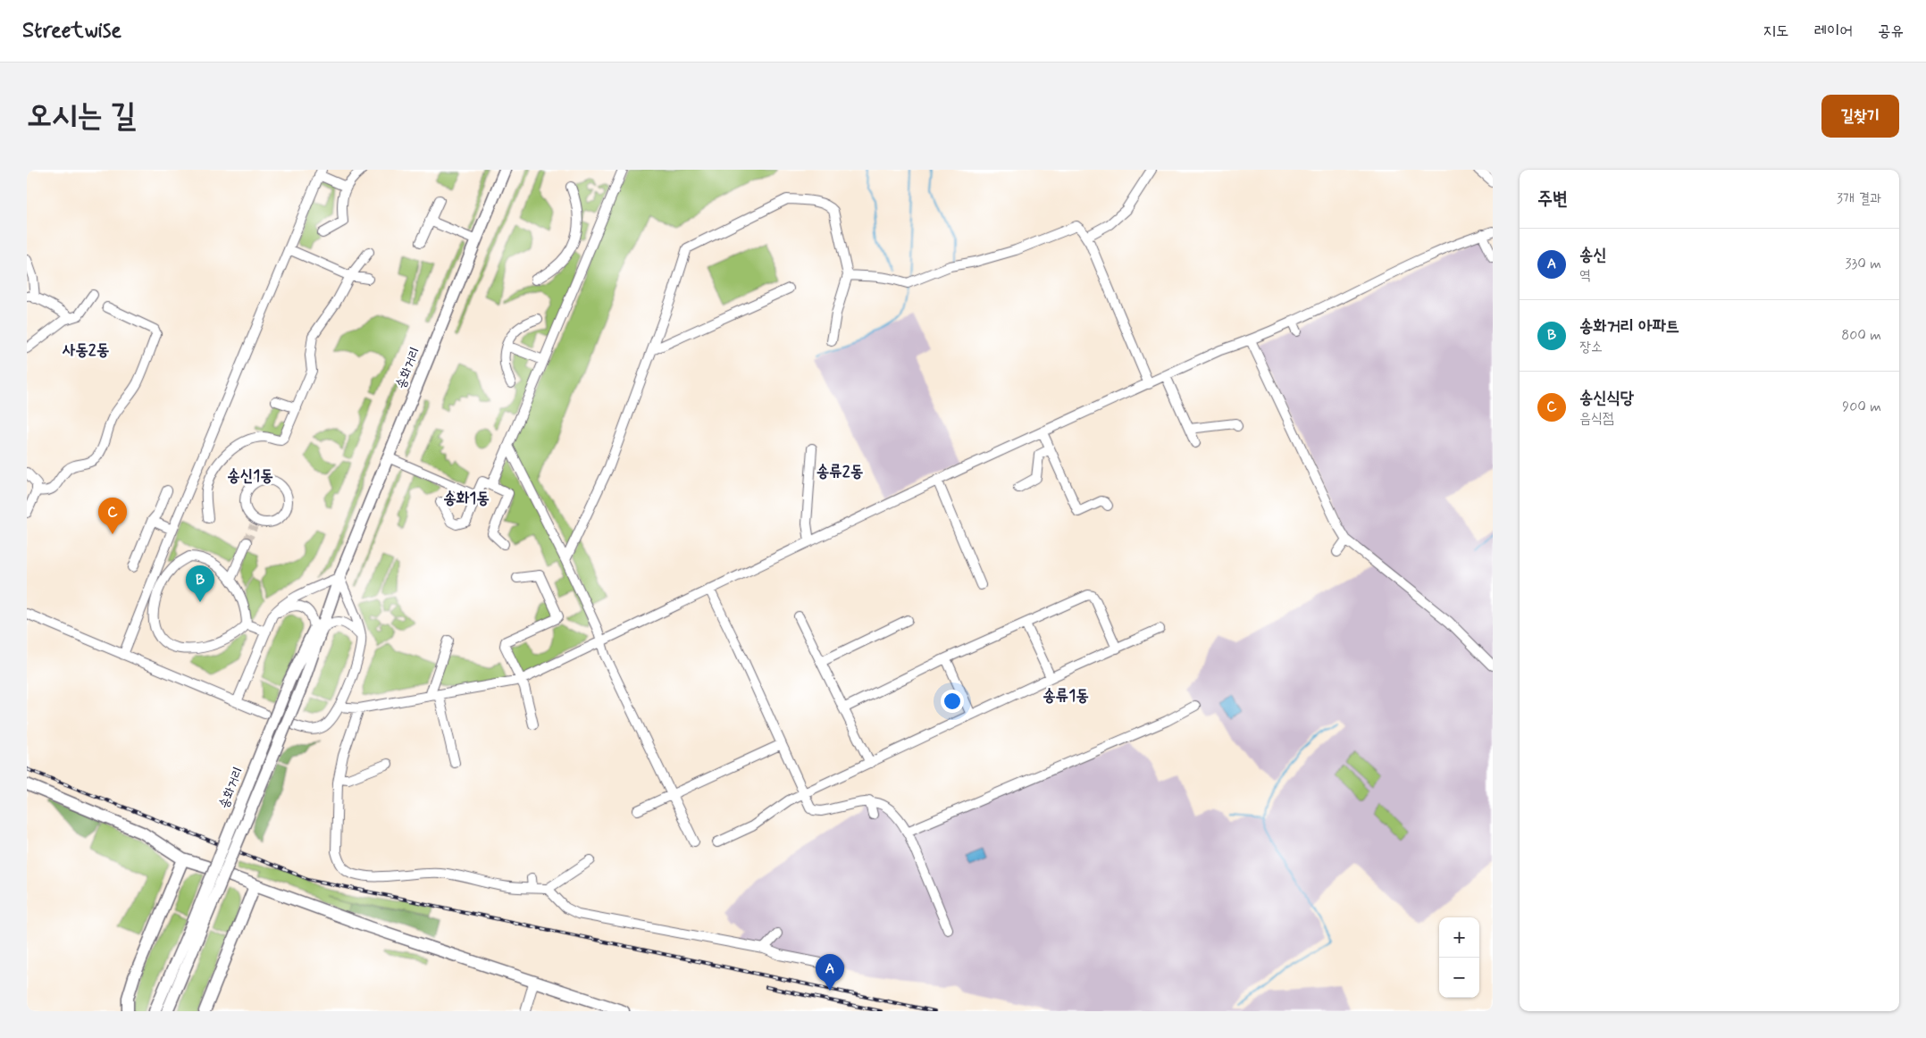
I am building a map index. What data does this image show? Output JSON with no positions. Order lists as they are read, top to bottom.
{
  "streets": {
    "main road": ["송화거리"]
  },
  "districts": [
    "사동2동",
    "송류2동",
    "송신1동",
    "송화1동",
    "송류1동"
  ],
  "page": {
    "header": "Streetwise",
    "nav": ["지도", "레이어", "공유"],
    "buttons": "길찾기",
    "title": "오시는 길",
    "heading": ["주변", "3개 결과"],
    "list": [
      {
        "mark": "A",
        "name": "송신",
        "note": "역",
        "value": "330 m"
      },
      {
        "mark": "B",
        "name": "송화거리 아파트",
        "note": "장소",
        "value": "800 m"
      },
      {
        "mark": "C",
        "name": "송신식당",
        "note": "음식점",
        "value": "900 m"
      }
    ],
    "pins": ["C", "B", "A"],
    "map_buttons": ["+", "−"]
  }
}
